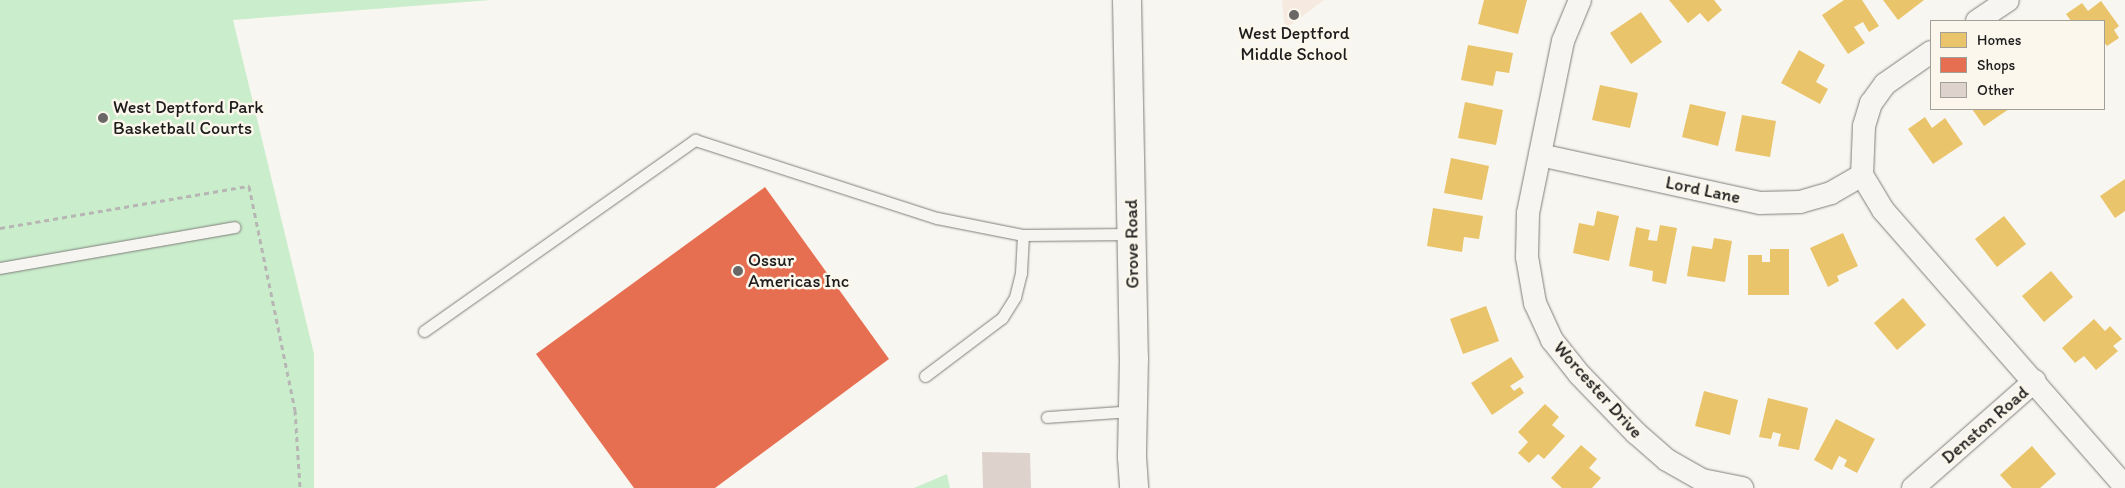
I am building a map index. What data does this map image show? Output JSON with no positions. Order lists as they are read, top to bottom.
{
  "streets": {
    "main road": ["Grove Road"],
    "street": ["Lord Lane", "Worcester Drive", "Denston Road"]
  },
  "crossings": [
    ["Lord Lane", "Worcester Drive"]
  ],
  "places": ["West Deptford Middle School", "West Deptford Park Basketball Courts", "Ossur Americas Inc"],
  "legend": ["Homes", "Shops", "Other"]
}
